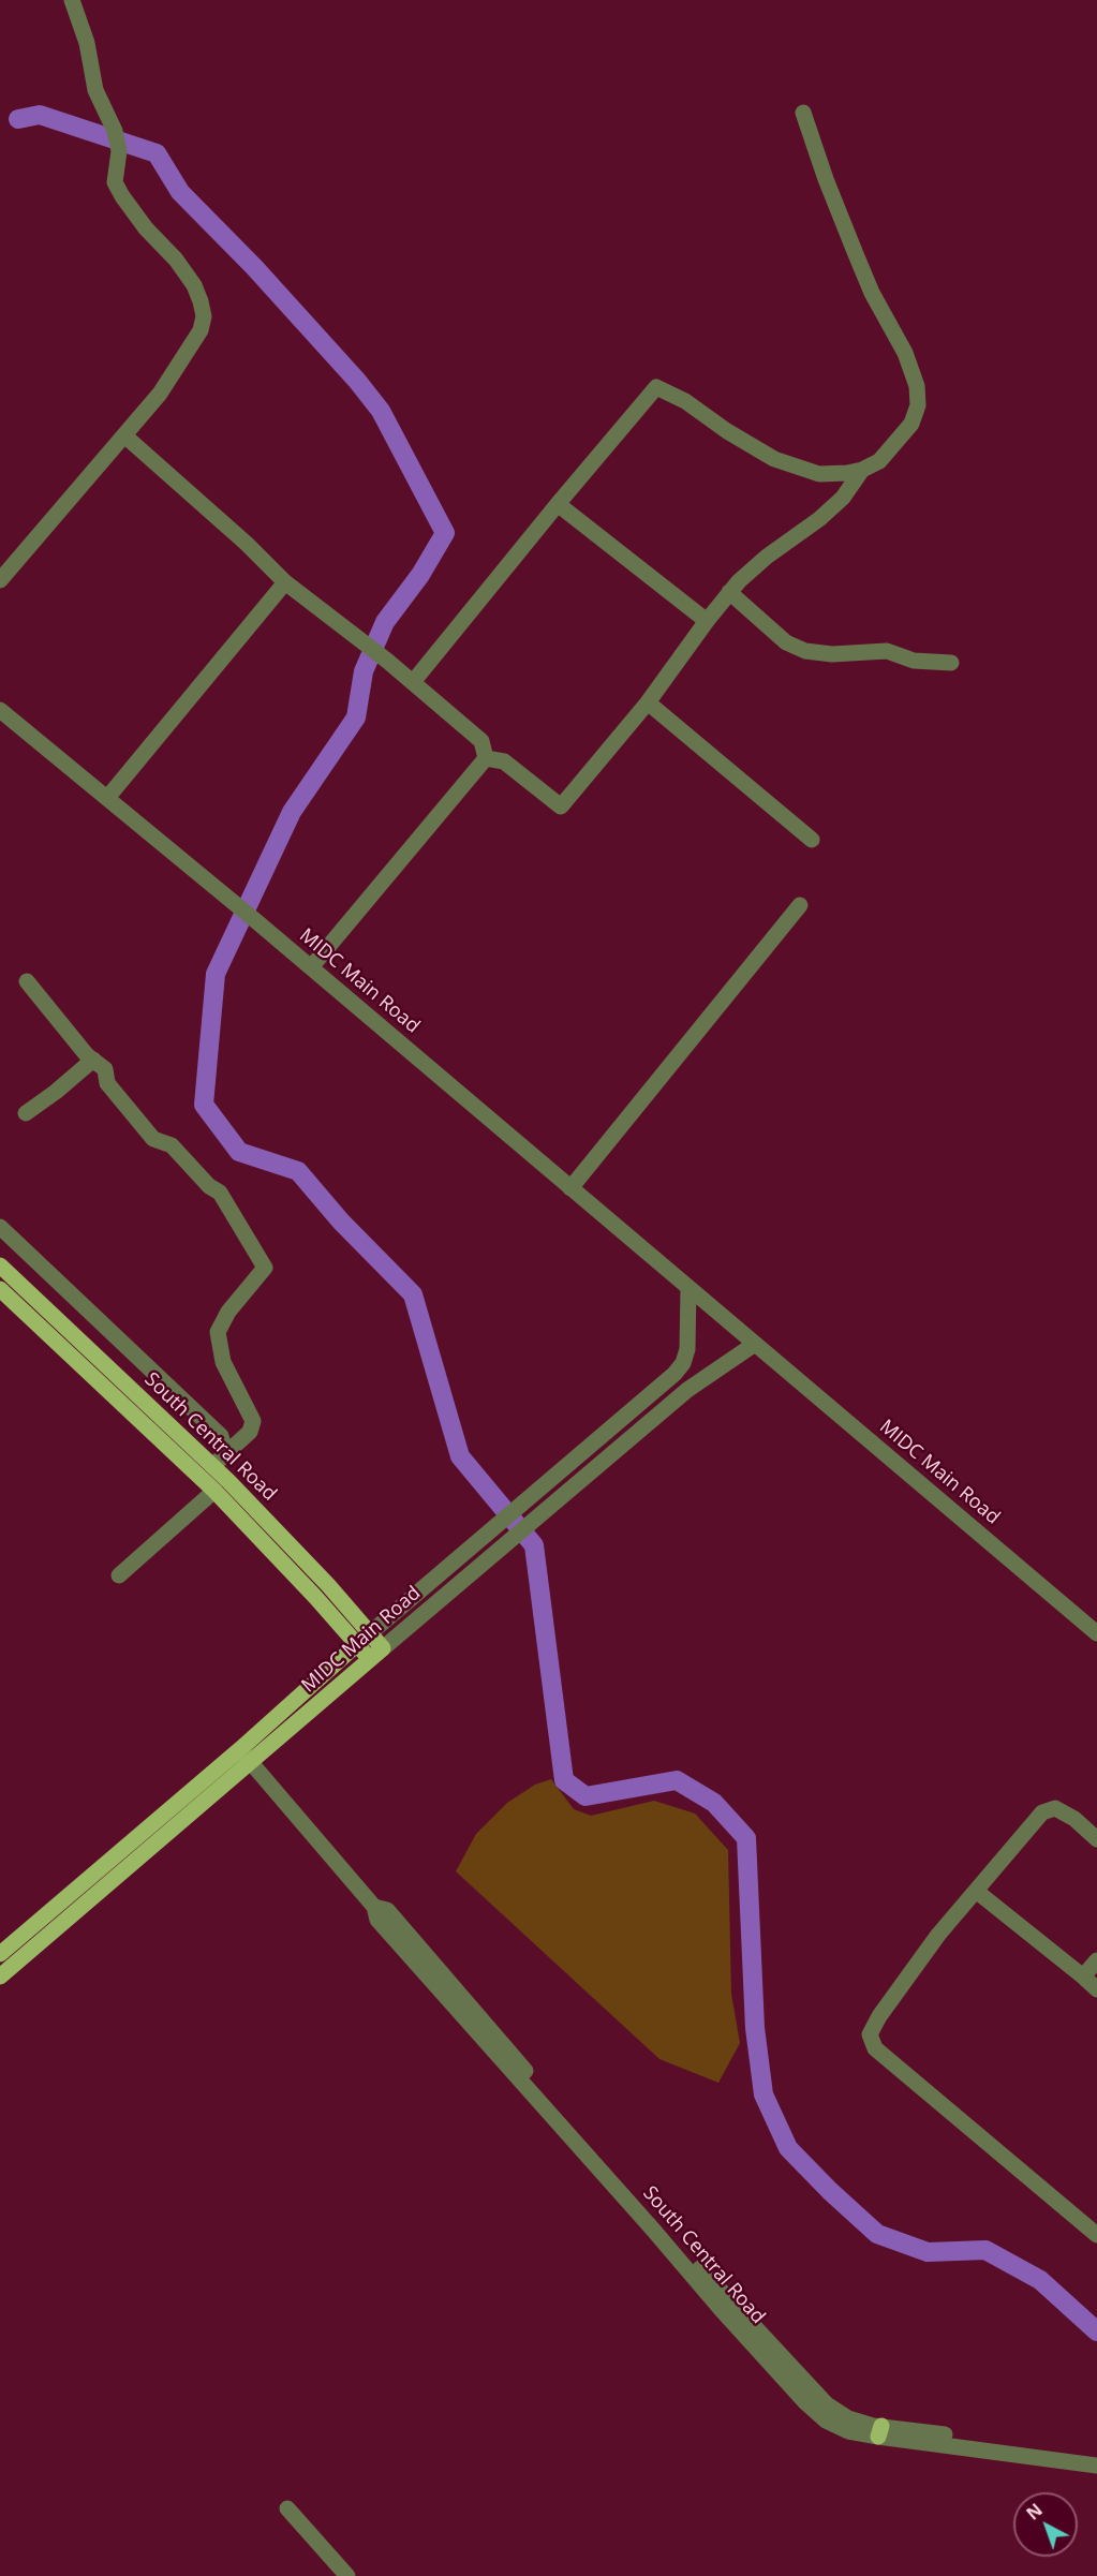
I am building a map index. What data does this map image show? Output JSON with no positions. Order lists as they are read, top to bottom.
{
  "streets": {
    "main road": ["MIDC Main Road", "South Central Road"]
  },
  "crossings": [
    ["MIDC Main Road", "South Central Road"]
  ],
  "north": "top left"
}
